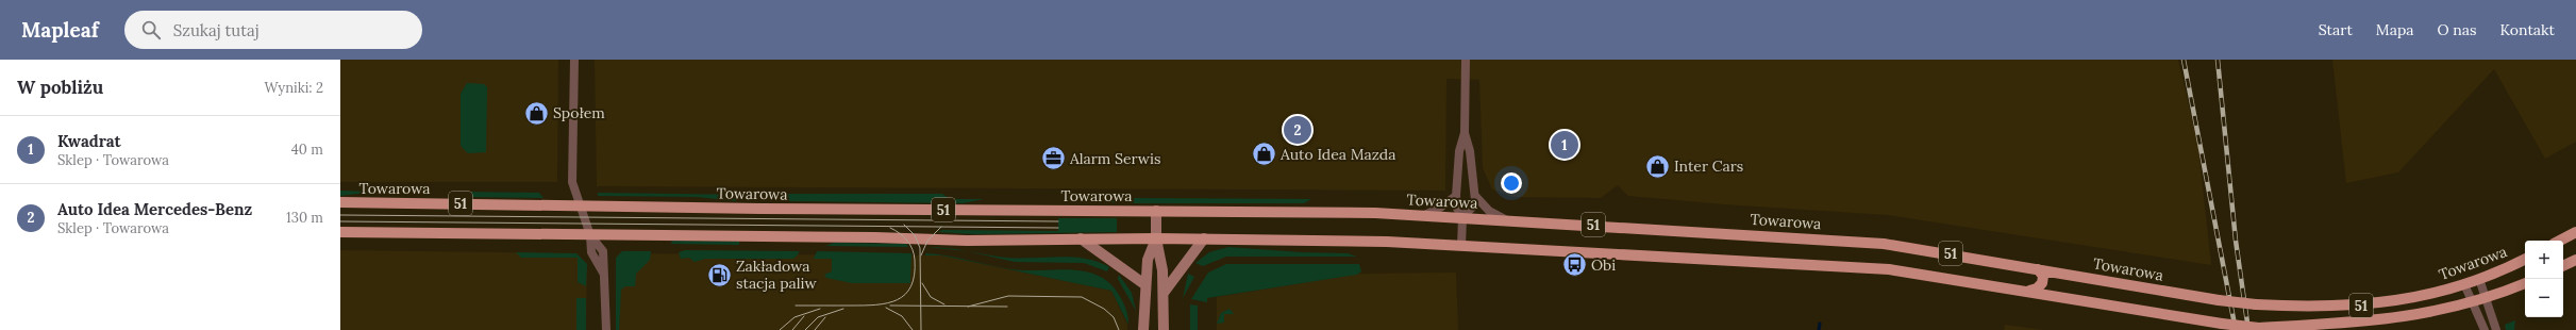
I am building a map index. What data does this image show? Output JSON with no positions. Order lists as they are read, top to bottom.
{
  "streets": {
    "main road": ["Towarowa", "51"]
  },
  "places": {
    "shop": ["Społem", "Auto Idea Mazda", "Inter Cars"],
    "office": ["Alarm Serwis"],
    "bus stop": ["Obi"],
    "fuel station": ["Zakładowa stacja paliw"]
  },
  "page": {
    "header": "Mapleaf",
    "search": "Szukaj tutaj",
    "nav": [
      "Start",
      "Mapa",
      "O nas",
      "Kontakt"
    ],
    "heading": ["W pobliżu", "Wyniki: 2"],
    "pins": ["2", "1"],
    "list": [
      {
        "mark": "1",
        "name": "Kwadrat",
        "note": "Sklep · Towarowa",
        "value": "40 m"
      },
      {
        "mark": "2",
        "name": "Auto Idea Mercedes-Benz",
        "note": "Sklep · Towarowa",
        "value": "130 m"
      }
    ],
    "map_buttons": ["+", "−"]
  }
}
